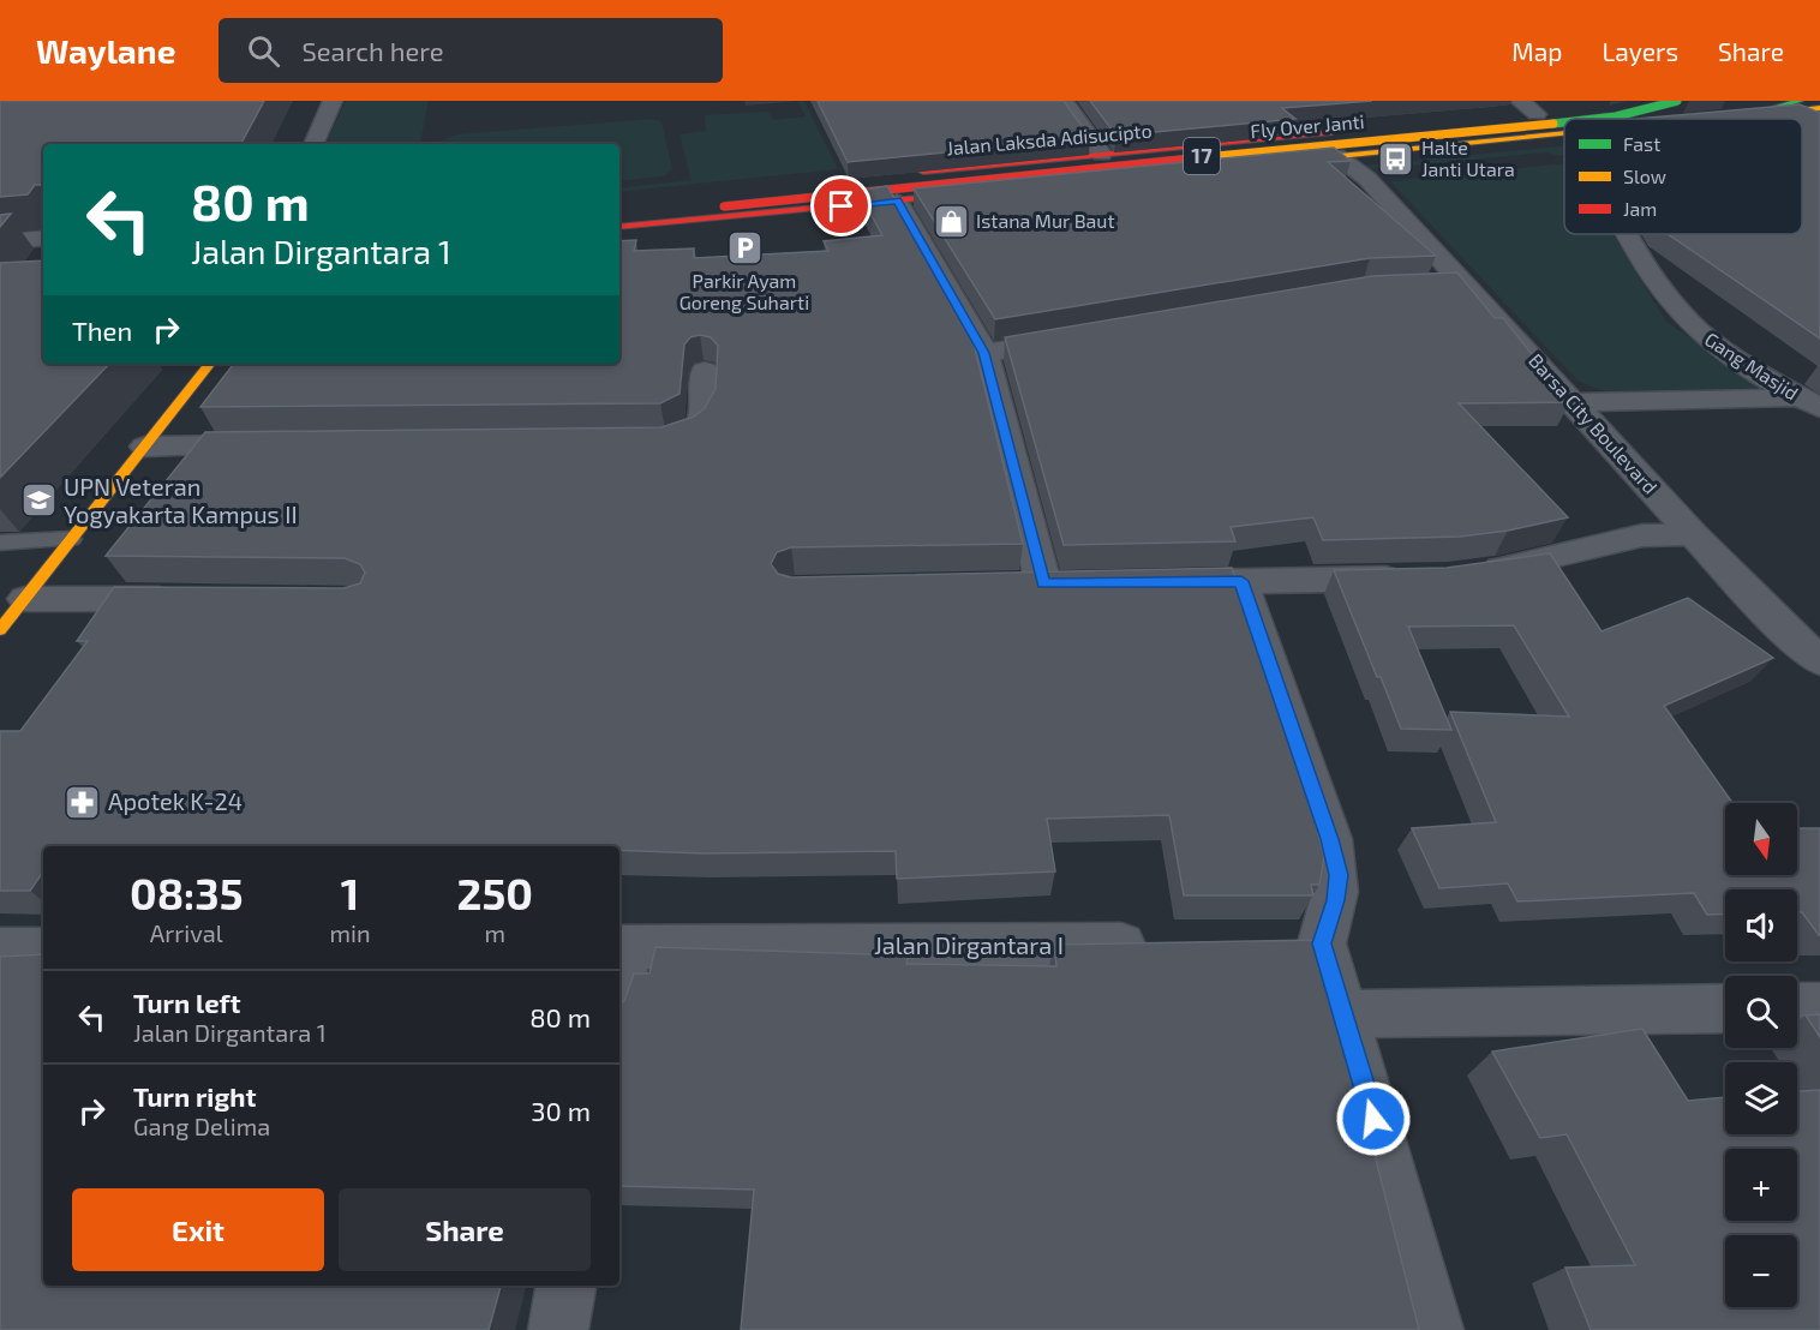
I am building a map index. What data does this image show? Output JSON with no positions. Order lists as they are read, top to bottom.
{
  "streets": {
    "main road": ["Fly Over Janti", "Jalan Laksda Adisucipto", "17"],
    "street": ["Gang Masjid", "Barsa City Boulevard", "Jalan Dirgantara I"]
  },
  "crossings": [
    ["Fly Over Janti", "Jalan Laksda Adisucipto"],
    ["Jalan Laksda Adisucipto", "Barsa City Boulevard"]
  ],
  "places": {
    "bus stop": ["Halte Janti Utara"],
    "shop": ["Istana Mur Baut"],
    "parking": ["Parkir Ayam Goreng Suharti"],
    "school or university": ["UPN Veteran Yogyakarta Kampus II"],
    "pharmacy": ["Apotek K-24"]
  },
  "legend": ["Fast", "Slow", "Jam"],
  "north": "bottom",
  "page": {
    "header": "Waylane",
    "search": "Search here",
    "nav": ["Map", "Layers", "Share"],
    "turn": ["80 m", "Jalan Dirgantara 1"],
    "then": "Then",
    "map_buttons": ["+", "−"],
    "eta": [
      "08:35",
      "Arrival",
      "1",
      "min",
      "250",
      "m"
    ],
    "list": [
      {
        "name": "Turn left",
        "note": "Jalan Dirgantara 1",
        "value": "80 m"
      },
      {
        "name": "Turn right",
        "note": "Gang Delima",
        "value": "30 m"
      }
    ],
    "buttons": ["Exit", "Share"]
  }
}
